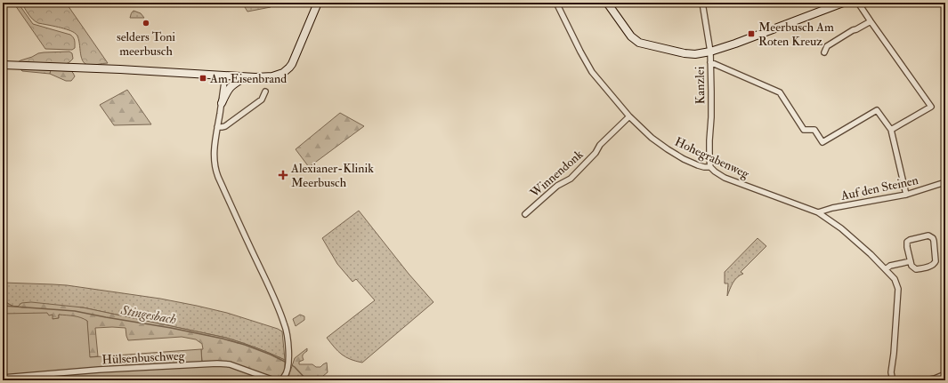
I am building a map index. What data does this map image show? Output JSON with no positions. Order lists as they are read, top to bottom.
{
  "streets": {
    "street": [
      "Kanzlei",
      "Hohegrabenweg",
      "Winnendonk",
      "Auf den Steinen",
      "Hülsenbuschweg"
    ]
  },
  "crossings": [
    ["Kanzlei", "Hohegrabenweg"],
    ["Hohegrabenweg", "Winnendonk"],
    ["Hohegrabenweg", "Auf den Steinen"]
  ],
  "water": ["Stingesbach"],
  "places": {
    "other": ["selders Toni meerbusch"],
    "transit": ["Meerbusch Am Roten Kreuz", "Am Eisenbrand"],
    "health": ["Alexianer-Klinik Meerbusch"]
  }
}
